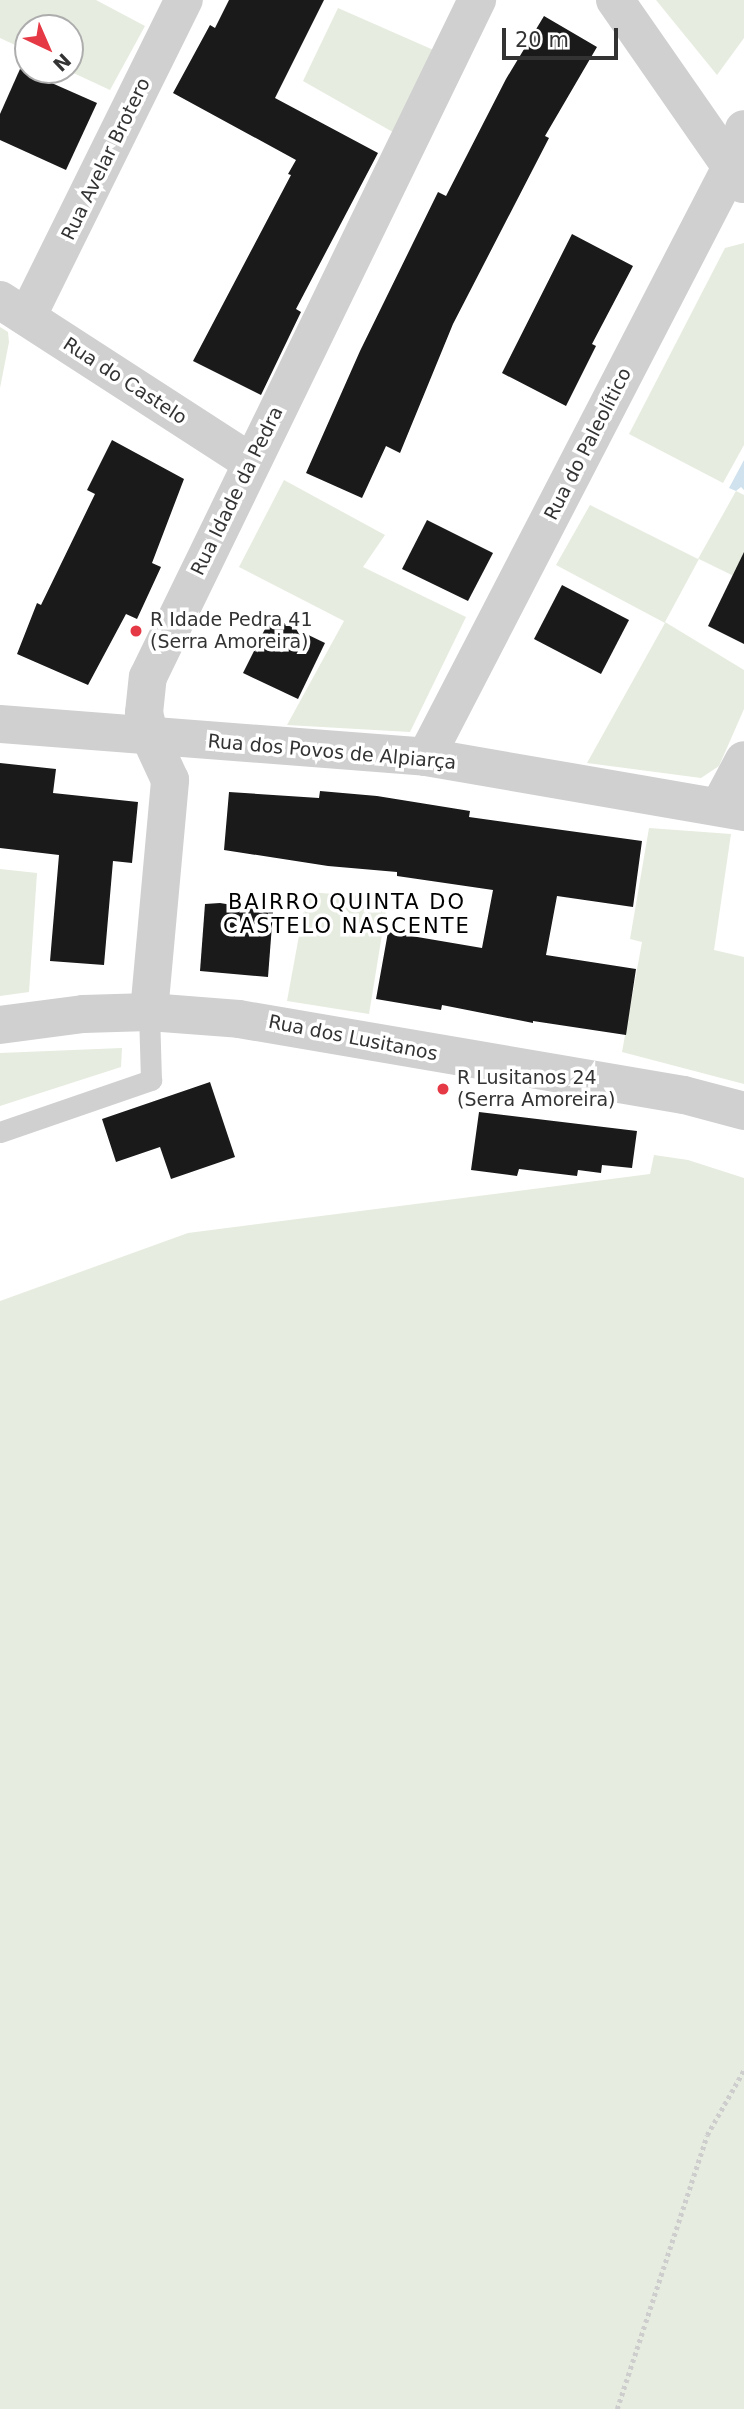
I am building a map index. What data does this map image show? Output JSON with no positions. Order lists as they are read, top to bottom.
{
  "streets": {
    "street": [
      "Rua Avelar Brotero",
      "Rua do Castelo",
      "Rua do Paleolítico",
      "Rua Idade da Pedra",
      "Rua dos Povos de Alpiarça",
      "Rua dos Lusitanos"
    ]
  },
  "crossings": [
    ["Rua Avelar Brotero", "Rua do Castelo"],
    ["Rua do Castelo", "Rua Idade da Pedra"],
    ["Rua do Paleolítico", "Rua dos Povos de Alpiarça"],
    ["Rua Idade da Pedra", "Rua dos Povos de Alpiarça"],
    ["Rua Idade da Pedra", "Rua dos Lusitanos"]
  ],
  "districts": ["BAIRRO QUINTA DO CASTELO NASCENTE"],
  "places": ["R Idade Pedra 41 (Serra Amoreira)", "R Lusitanos 24 (Serra Amoreira)"],
  "scale_bar": "20 m",
  "north": "bottom right"
}
